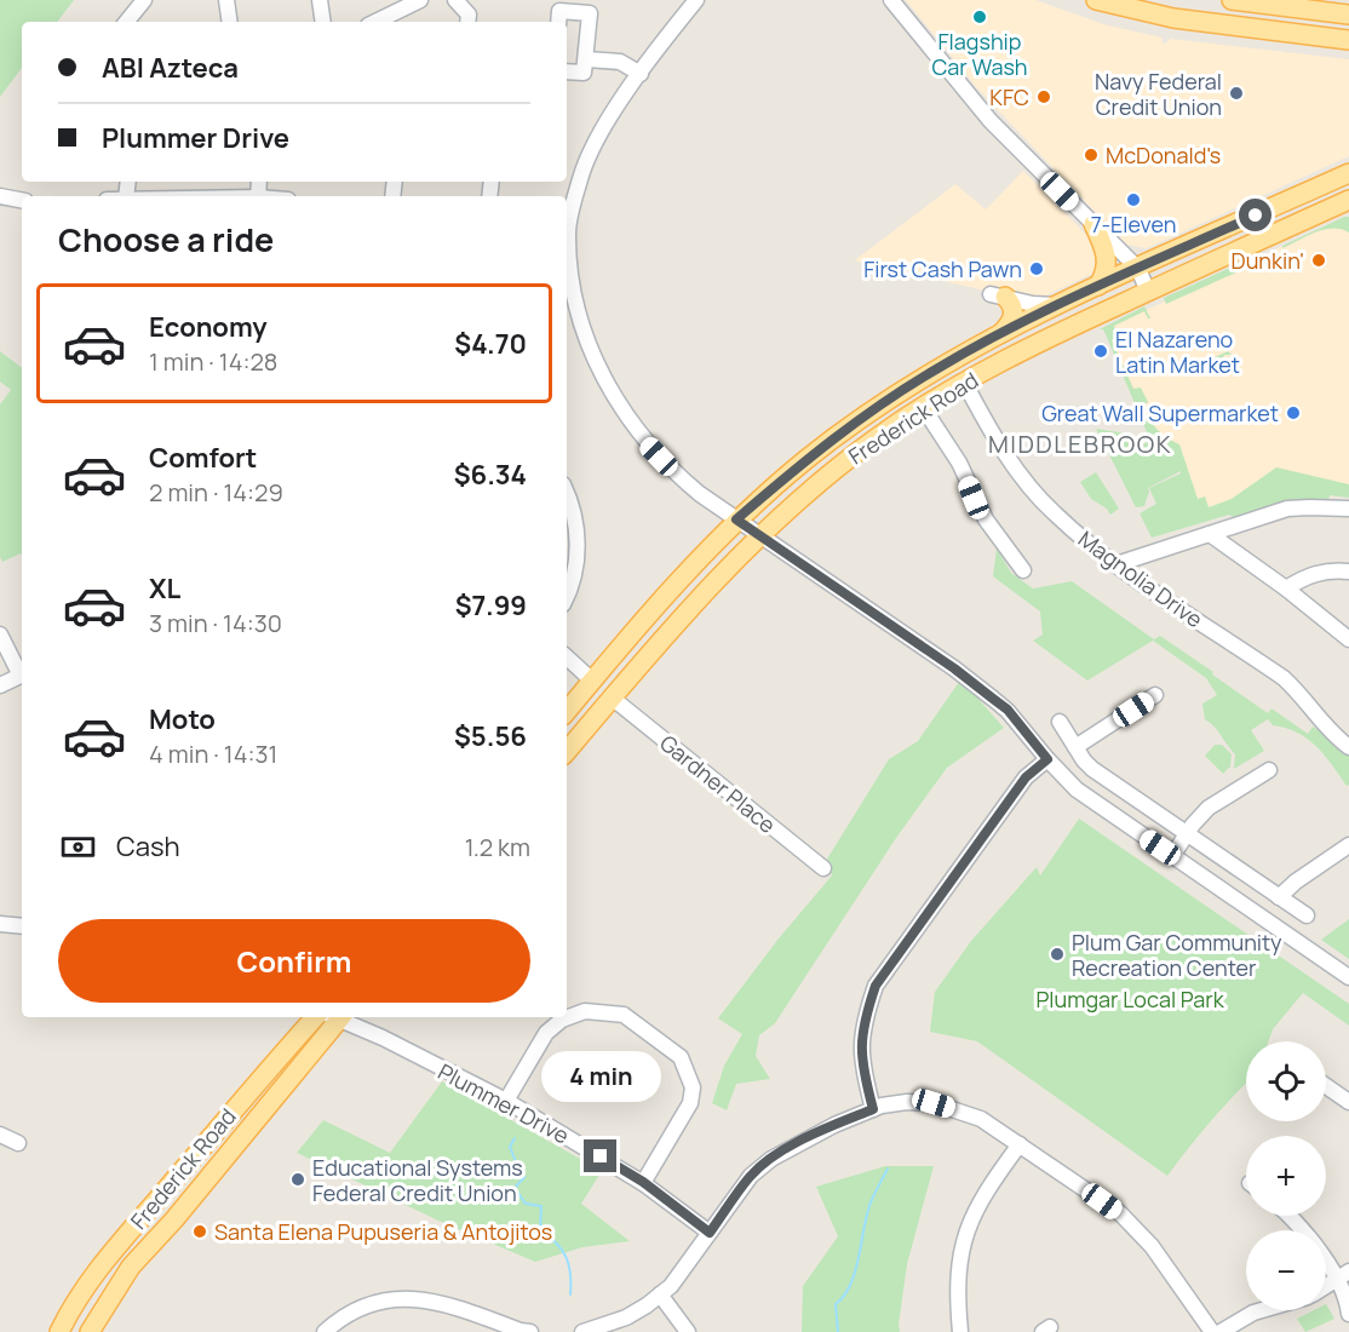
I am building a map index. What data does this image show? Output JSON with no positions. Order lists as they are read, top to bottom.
{
  "streets": {
    "main road": ["Frederick Road"],
    "street": ["Magnolia Drive", "Gardner Place", "Plummer Drive"]
  },
  "crossings": [
    ["Frederick Road", "Magnolia Drive"],
    ["Frederick Road", "Gardner Place"]
  ],
  "districts": ["MIDDLEBROOK"],
  "parks": ["Plumgar Local Park"],
  "places": [
    "Flagship Car Wash",
    "Navy Federal Credit Union",
    "KFC",
    "McDonald's",
    "7-Eleven",
    "Dunkin'",
    "First Cash Pawn",
    "El Nazareno Latin Market",
    "Great Wall Supermarket",
    "Plum Gar Community Recreation Center",
    "Educational Systems Federal Credit Union",
    "Santa Elena Pupuseria & Antojitos"
  ],
  "page": {
    "banner": ["ABI Azteca", "Plummer Drive"],
    "heading": "Choose a ride",
    "list": [
      {
        "name": "Economy",
        "note": "1 min · 14:28",
        "value": "$4.70"
      },
      {
        "name": "Comfort",
        "note": "2 min · 14:29",
        "value": "$6.34"
      },
      {
        "name": "XL",
        "note": "3 min · 14:30",
        "value": "$7.99"
      },
      {
        "name": "Moto",
        "note": "4 min · 14:31",
        "value": "$5.56"
      }
    ],
    "pay": ["Cash", "1.2 km"],
    "buttons": "Confirm",
    "map_buttons": ["+", "−"],
    "bubble": "4 min"
  }
}
